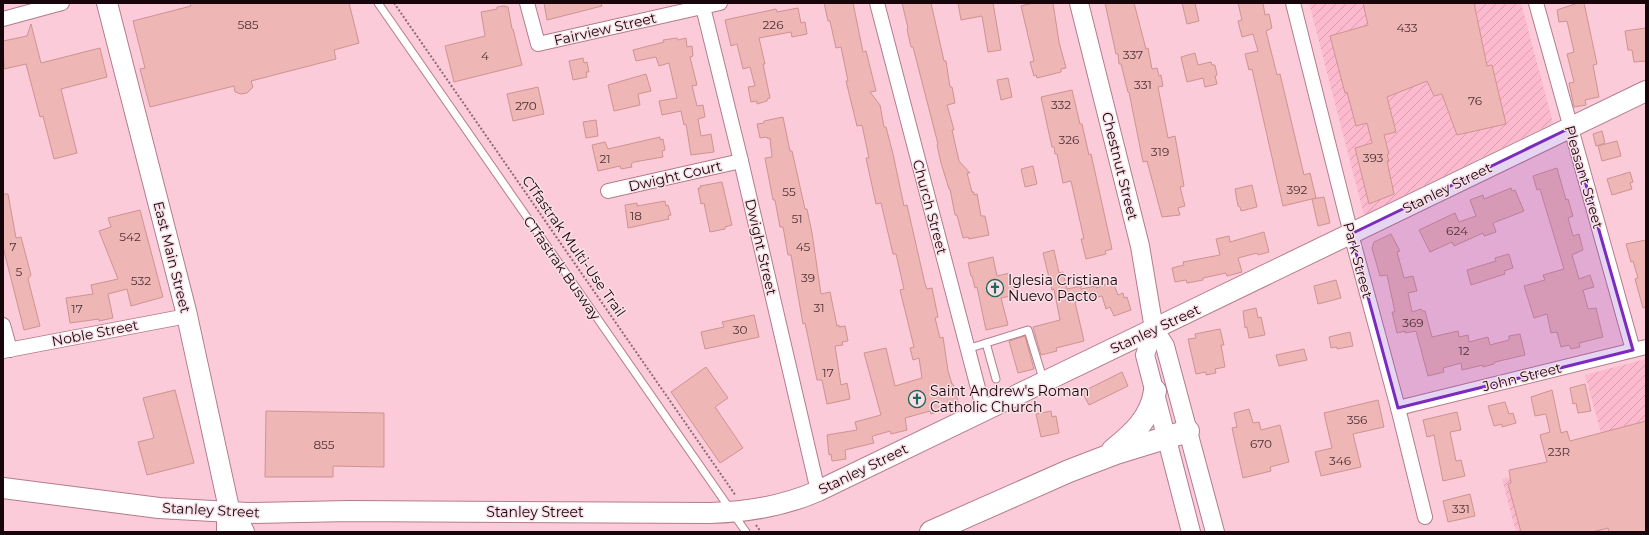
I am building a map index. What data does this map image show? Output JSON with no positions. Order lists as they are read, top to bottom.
{
  "streets": {
    "main road": ["Stanley Street", "East Main Street"],
    "street": [
      "Fairview Street",
      "Chestnut Street",
      "Dwight Court",
      "Pleasant Street",
      "Church Street",
      "Dwight Street",
      "Park Street",
      "Noble Street",
      "John Street"
    ],
    "lane": ["CTfastrak Busway"],
    "path": ["CTfastrak Multi-Use Trail"]
  },
  "crossings": [
    ["Fairview Street", "Dwight Street"],
    ["Chestnut Street", "Stanley Street"],
    ["Dwight Court", "Dwight Street"],
    ["Pleasant Street", "Stanley Street"],
    ["Pleasant Street", "John Street"],
    ["Stanley Street", "Church Street"],
    ["Stanley Street", "CTfastrak Multi-Use Trail"],
    ["Stanley Street", "Dwight Street"],
    ["Stanley Street", "East Main Street"],
    ["Stanley Street", "Park Street"],
    ["Stanley Street", "CTfastrak Busway"],
    ["CTfastrak Multi-Use Trail", "CTfastrak Busway"],
    ["East Main Street", "Noble Street"],
    ["Park Street", "John Street"]
  ],
  "places": {
    "church": ["Iglesia Cristiana Nuevo Pacto", "Saint Andrew's Roman Catholic Church"]
  },
  "house_numbers": [
    "585",
    "226",
    "433",
    "337",
    "4",
    "331",
    "76",
    "332",
    "270",
    "326",
    "319",
    "393",
    "21",
    "392",
    "55",
    "18",
    "51",
    "624",
    "542",
    "7",
    "45",
    "5",
    "39",
    "532",
    "31",
    "17",
    "369",
    "30",
    "12",
    "17",
    "356",
    "670",
    "855",
    "23R",
    "346",
    "331"
  ]
}
